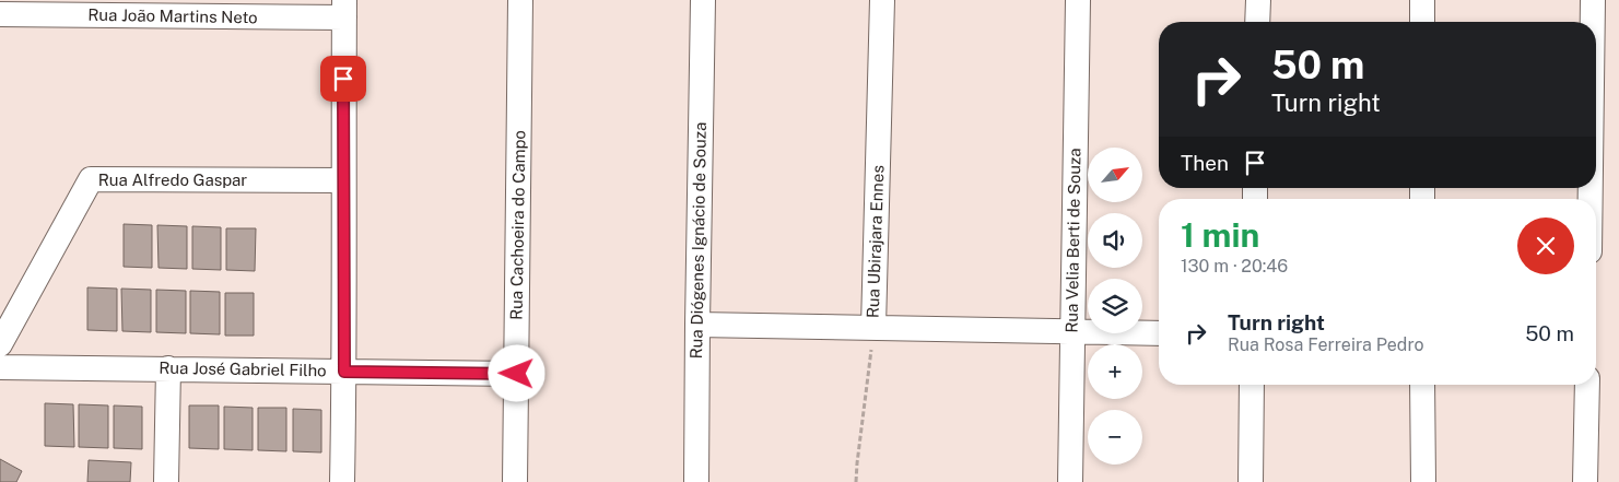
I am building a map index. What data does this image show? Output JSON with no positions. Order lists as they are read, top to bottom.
{
  "streets": {
    "street": [
      "Rua João Martins Neto",
      "Rua Alfredo Gaspar",
      "Rua Cachoeira do Campo",
      "Rua Diógenes Ignácio de Souza",
      "Rua Velia Berti de Souza",
      "Rua Ubirajara Ennes",
      "Rua José Gabriel Filho"
    ]
  },
  "crossings": [
    ["Rua Cachoeira do Campo", "Rua José Gabriel Filho"]
  ],
  "north": "top right",
  "page": {
    "turn": ["50 m", "Turn right"],
    "then": "Then",
    "map_buttons": ["+", "−"],
    "heading": ["1 min", "130 m · 20:46"],
    "list": [
      {
        "name": "Turn right",
        "note": "Rua Rosa Ferreira Pedro",
        "value": "50 m"
      }
    ]
  }
}
